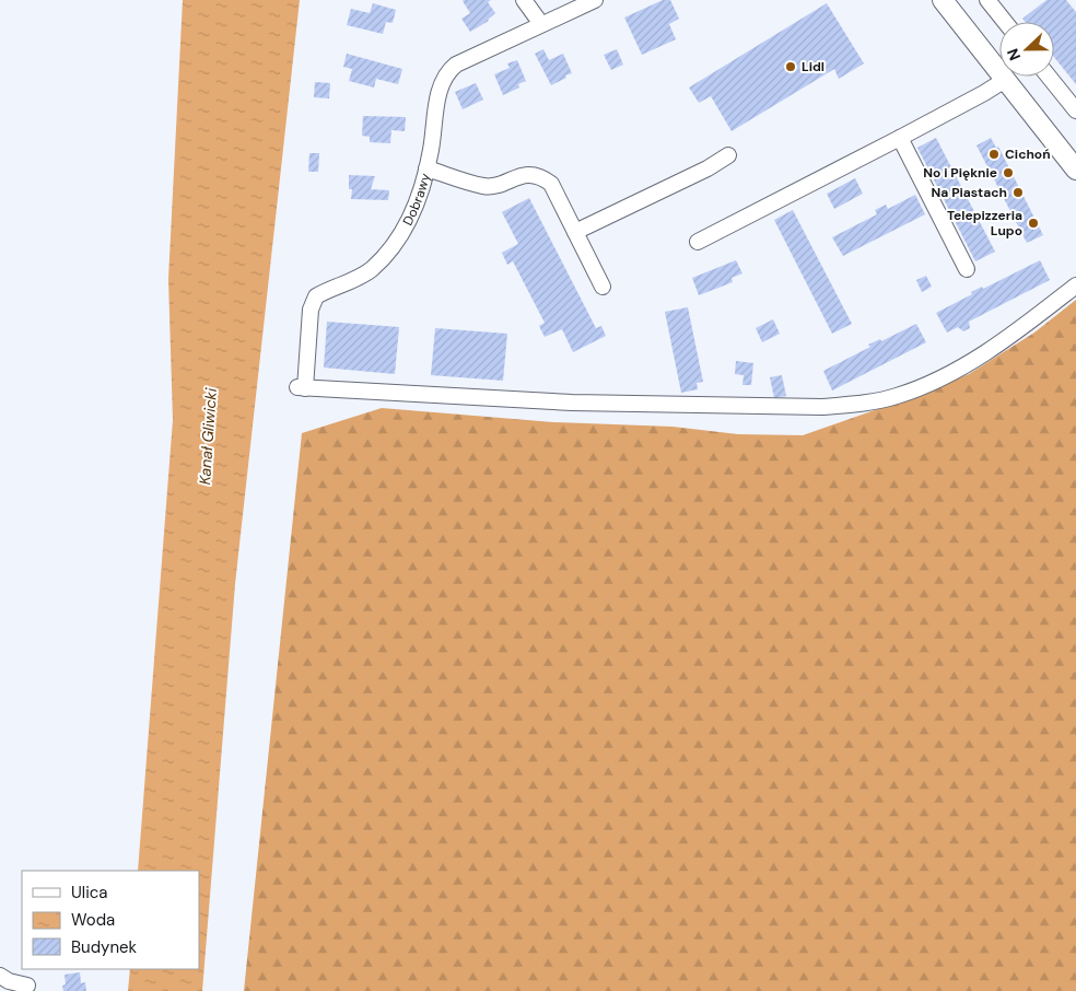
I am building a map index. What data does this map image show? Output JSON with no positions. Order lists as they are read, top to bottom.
{
  "streets": {
    "street": ["Dobrawy"]
  },
  "water": ["Kanał Gliwicki"],
  "places": [
    "Lidl",
    "Cichoń",
    "No i Pięknie",
    "Na Piastach",
    "Telepizzeria Lupo"
  ],
  "legend": ["Ulica", "Woda", "Budynek"],
  "north": "left"
}
